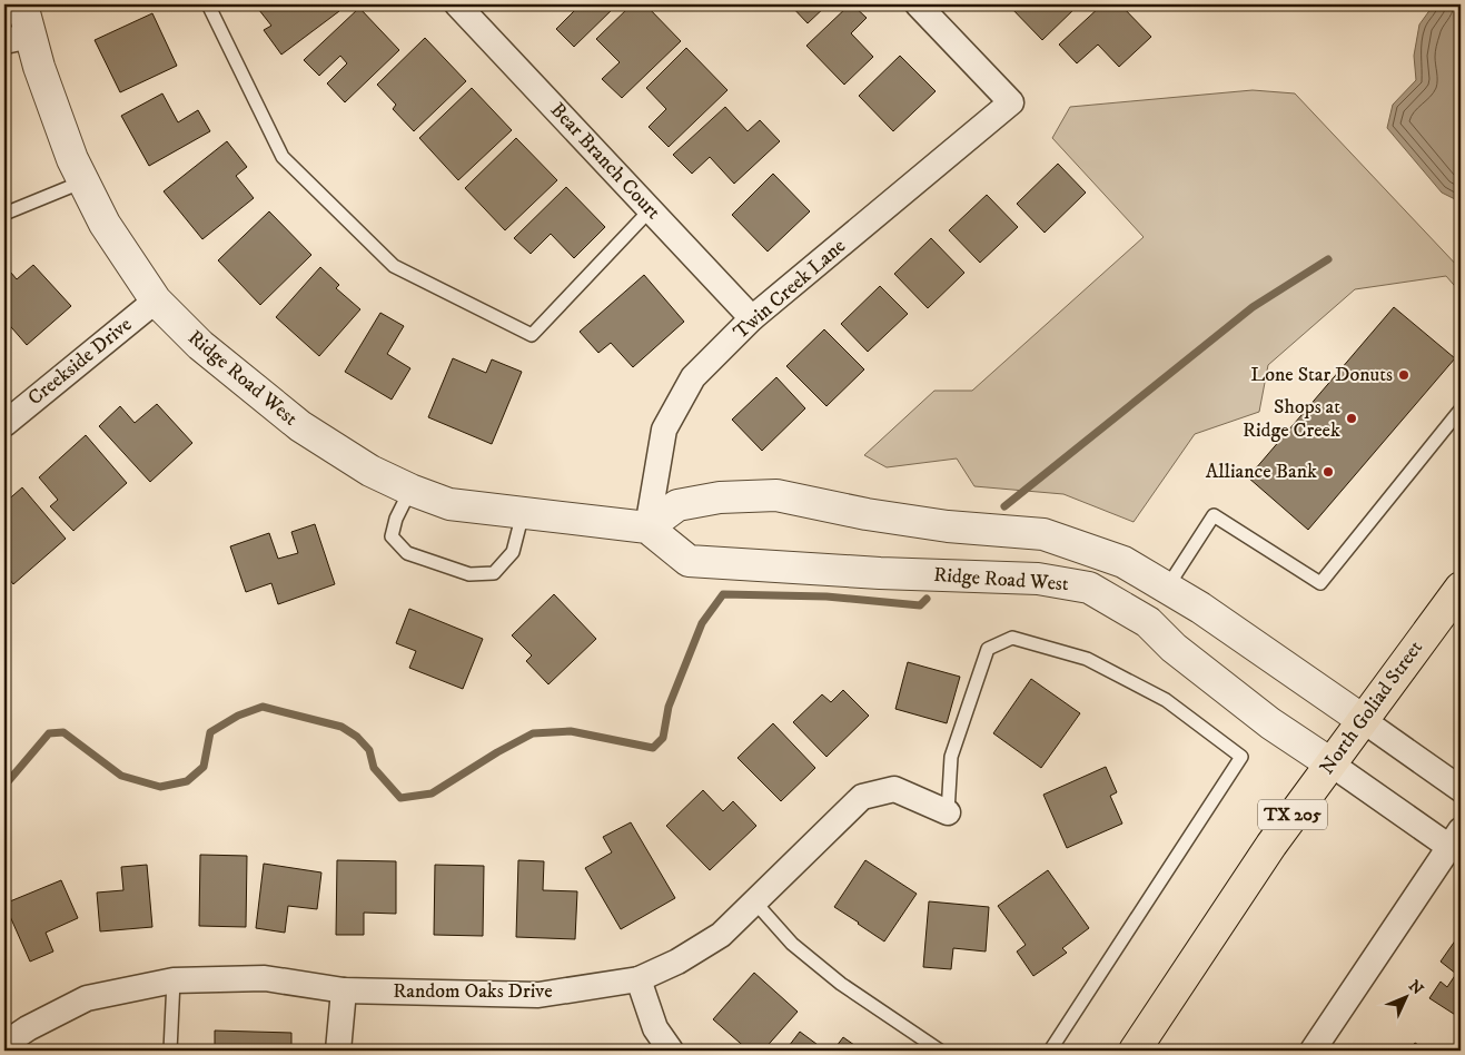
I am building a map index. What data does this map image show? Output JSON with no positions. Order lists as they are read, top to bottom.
{
  "streets": {
    "main road": ["North Goliad Street", "TX 205"],
    "street": [
      "Bear Branch Court",
      "Twin Creek Lane",
      "Creekside Drive",
      "Ridge Road West",
      "Random Oaks Drive"
    ]
  },
  "crossings": [
    ["Bear Branch Court", "Twin Creek Lane"],
    ["Twin Creek Lane", "Ridge Road West"],
    ["Creekside Drive", "Ridge Road West"],
    ["Ridge Road West", "North Goliad Street"]
  ],
  "places": ["Lone Star Donuts", "Shops at Ridge Creek", "Alliance Bank"],
  "north": "top right"
}
